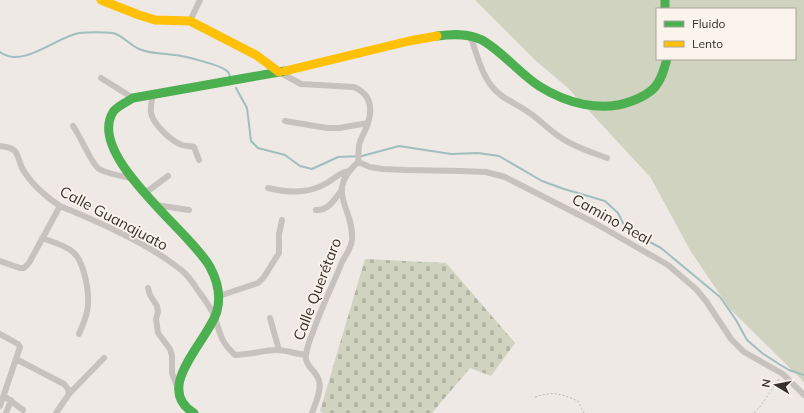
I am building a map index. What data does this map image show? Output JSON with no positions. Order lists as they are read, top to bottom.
{
  "streets": {
    "street": ["Calle Guanajuato", "Camino Real", "Calle Querétaro"]
  },
  "crossings": [
    ["Calle Guanajuato", "Calle Querétaro"]
  ],
  "legend": ["Fluido", "Lento"],
  "north": "left"
}
